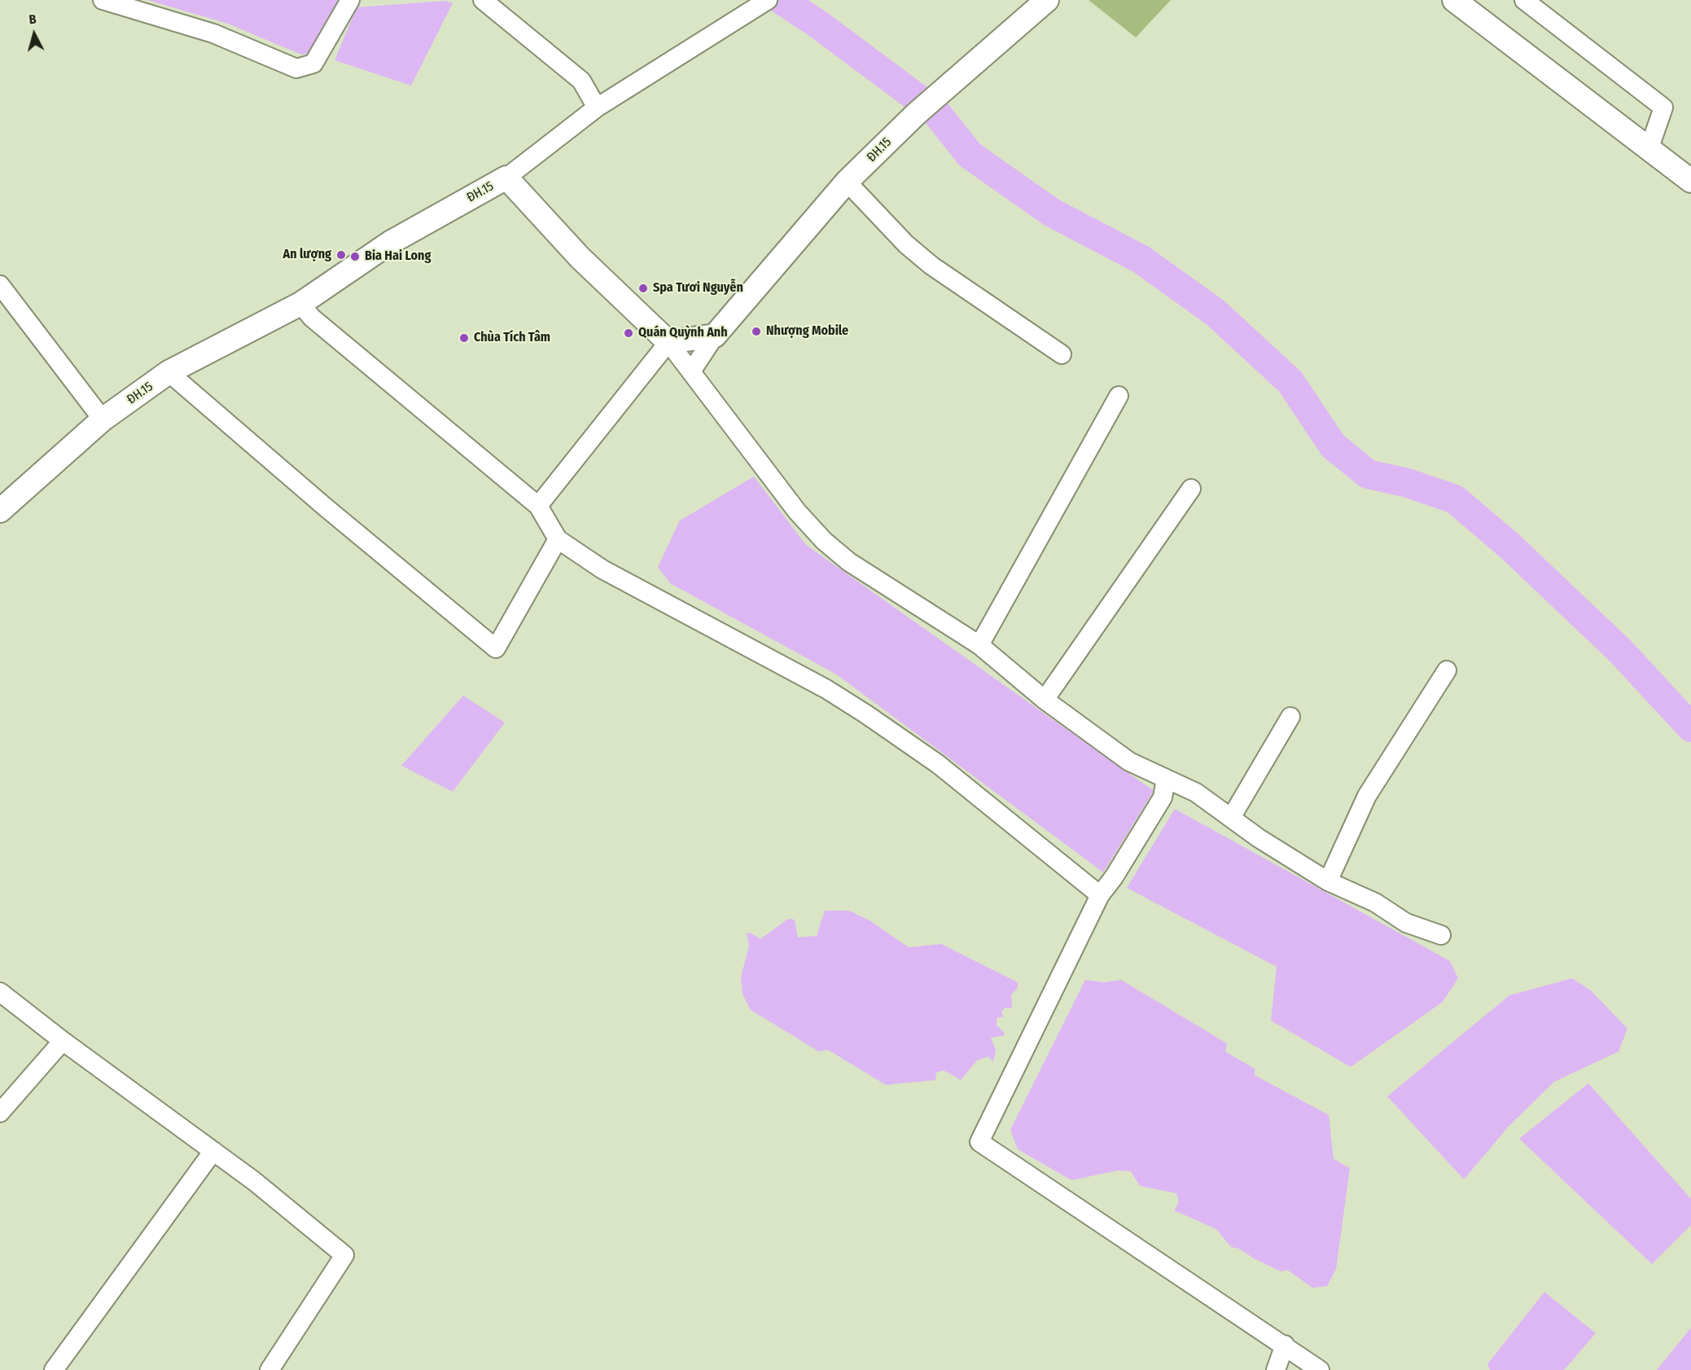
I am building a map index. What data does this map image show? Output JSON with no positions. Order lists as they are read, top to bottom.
{
  "streets": {
    "main road": ["ĐH.15"]
  },
  "places": [
    "An lượng",
    "Bia Hai Long",
    "Spa Tươi Nguyễn",
    "Nhượng Mobile",
    "Quán Quỳnh Anh",
    "Chùa Tích Tâm"
  ],
  "north": "top"
}
